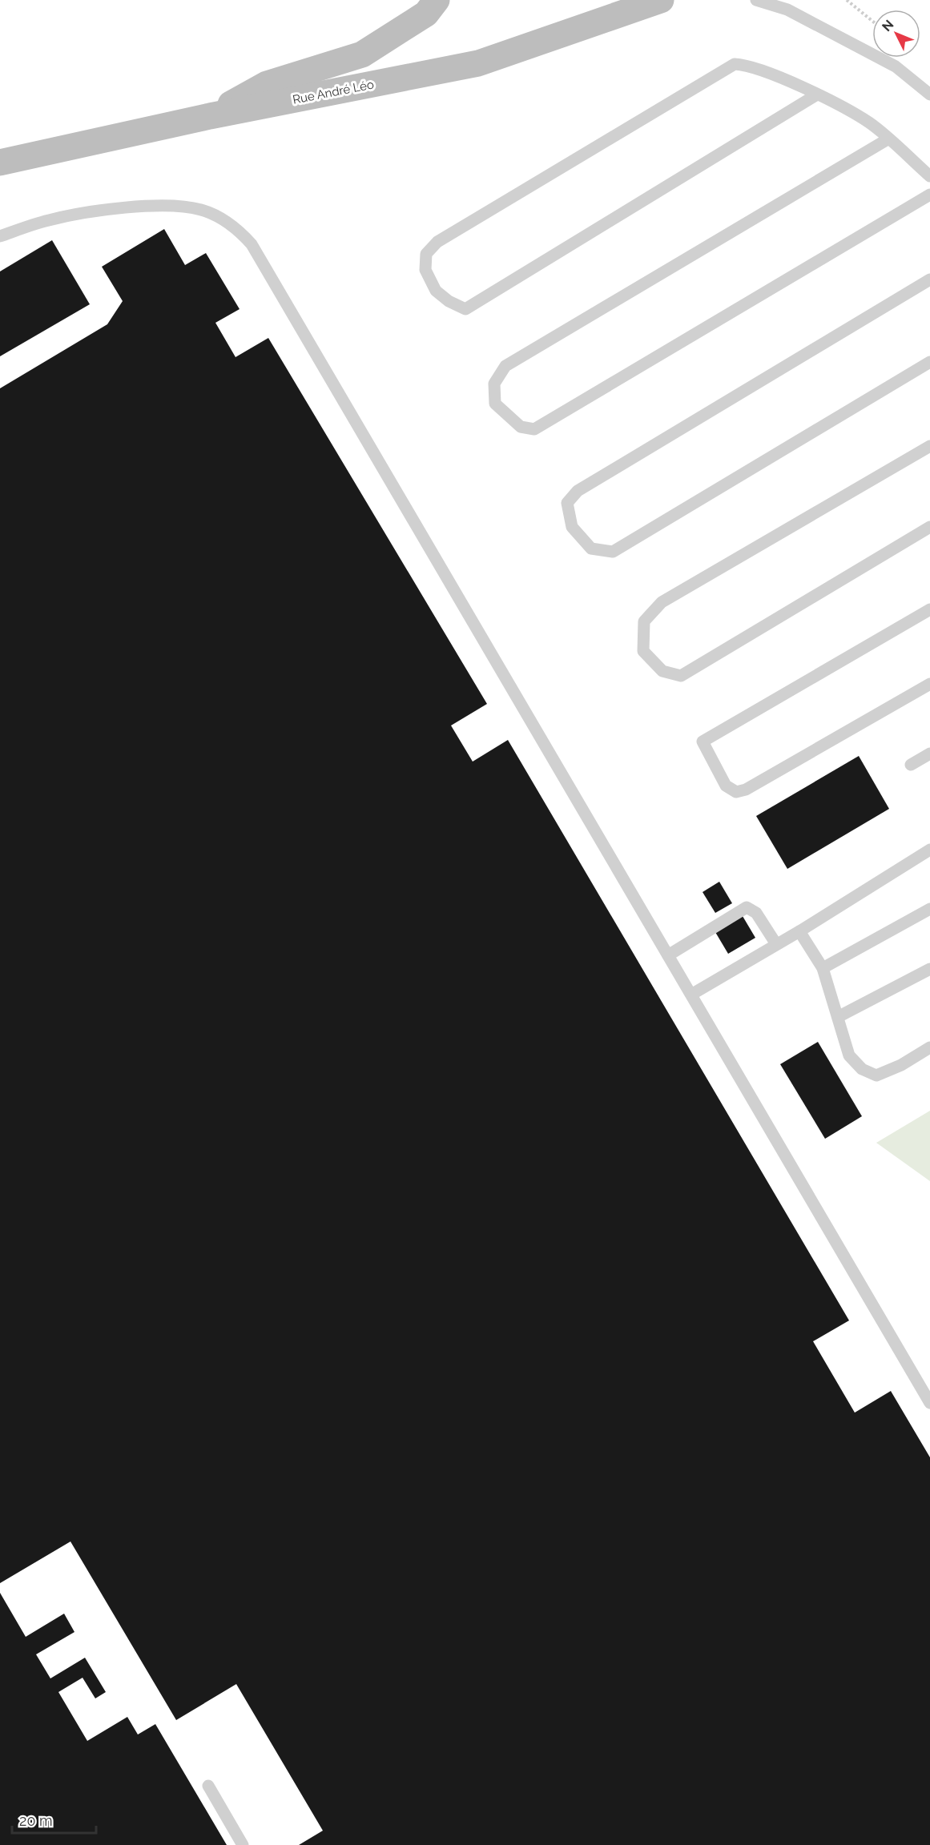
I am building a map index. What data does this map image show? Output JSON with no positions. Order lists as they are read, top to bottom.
{
  "streets": {
    "street": ["Rue André Léo"]
  },
  "scale_bar": "20 m",
  "north": "top left"
}
